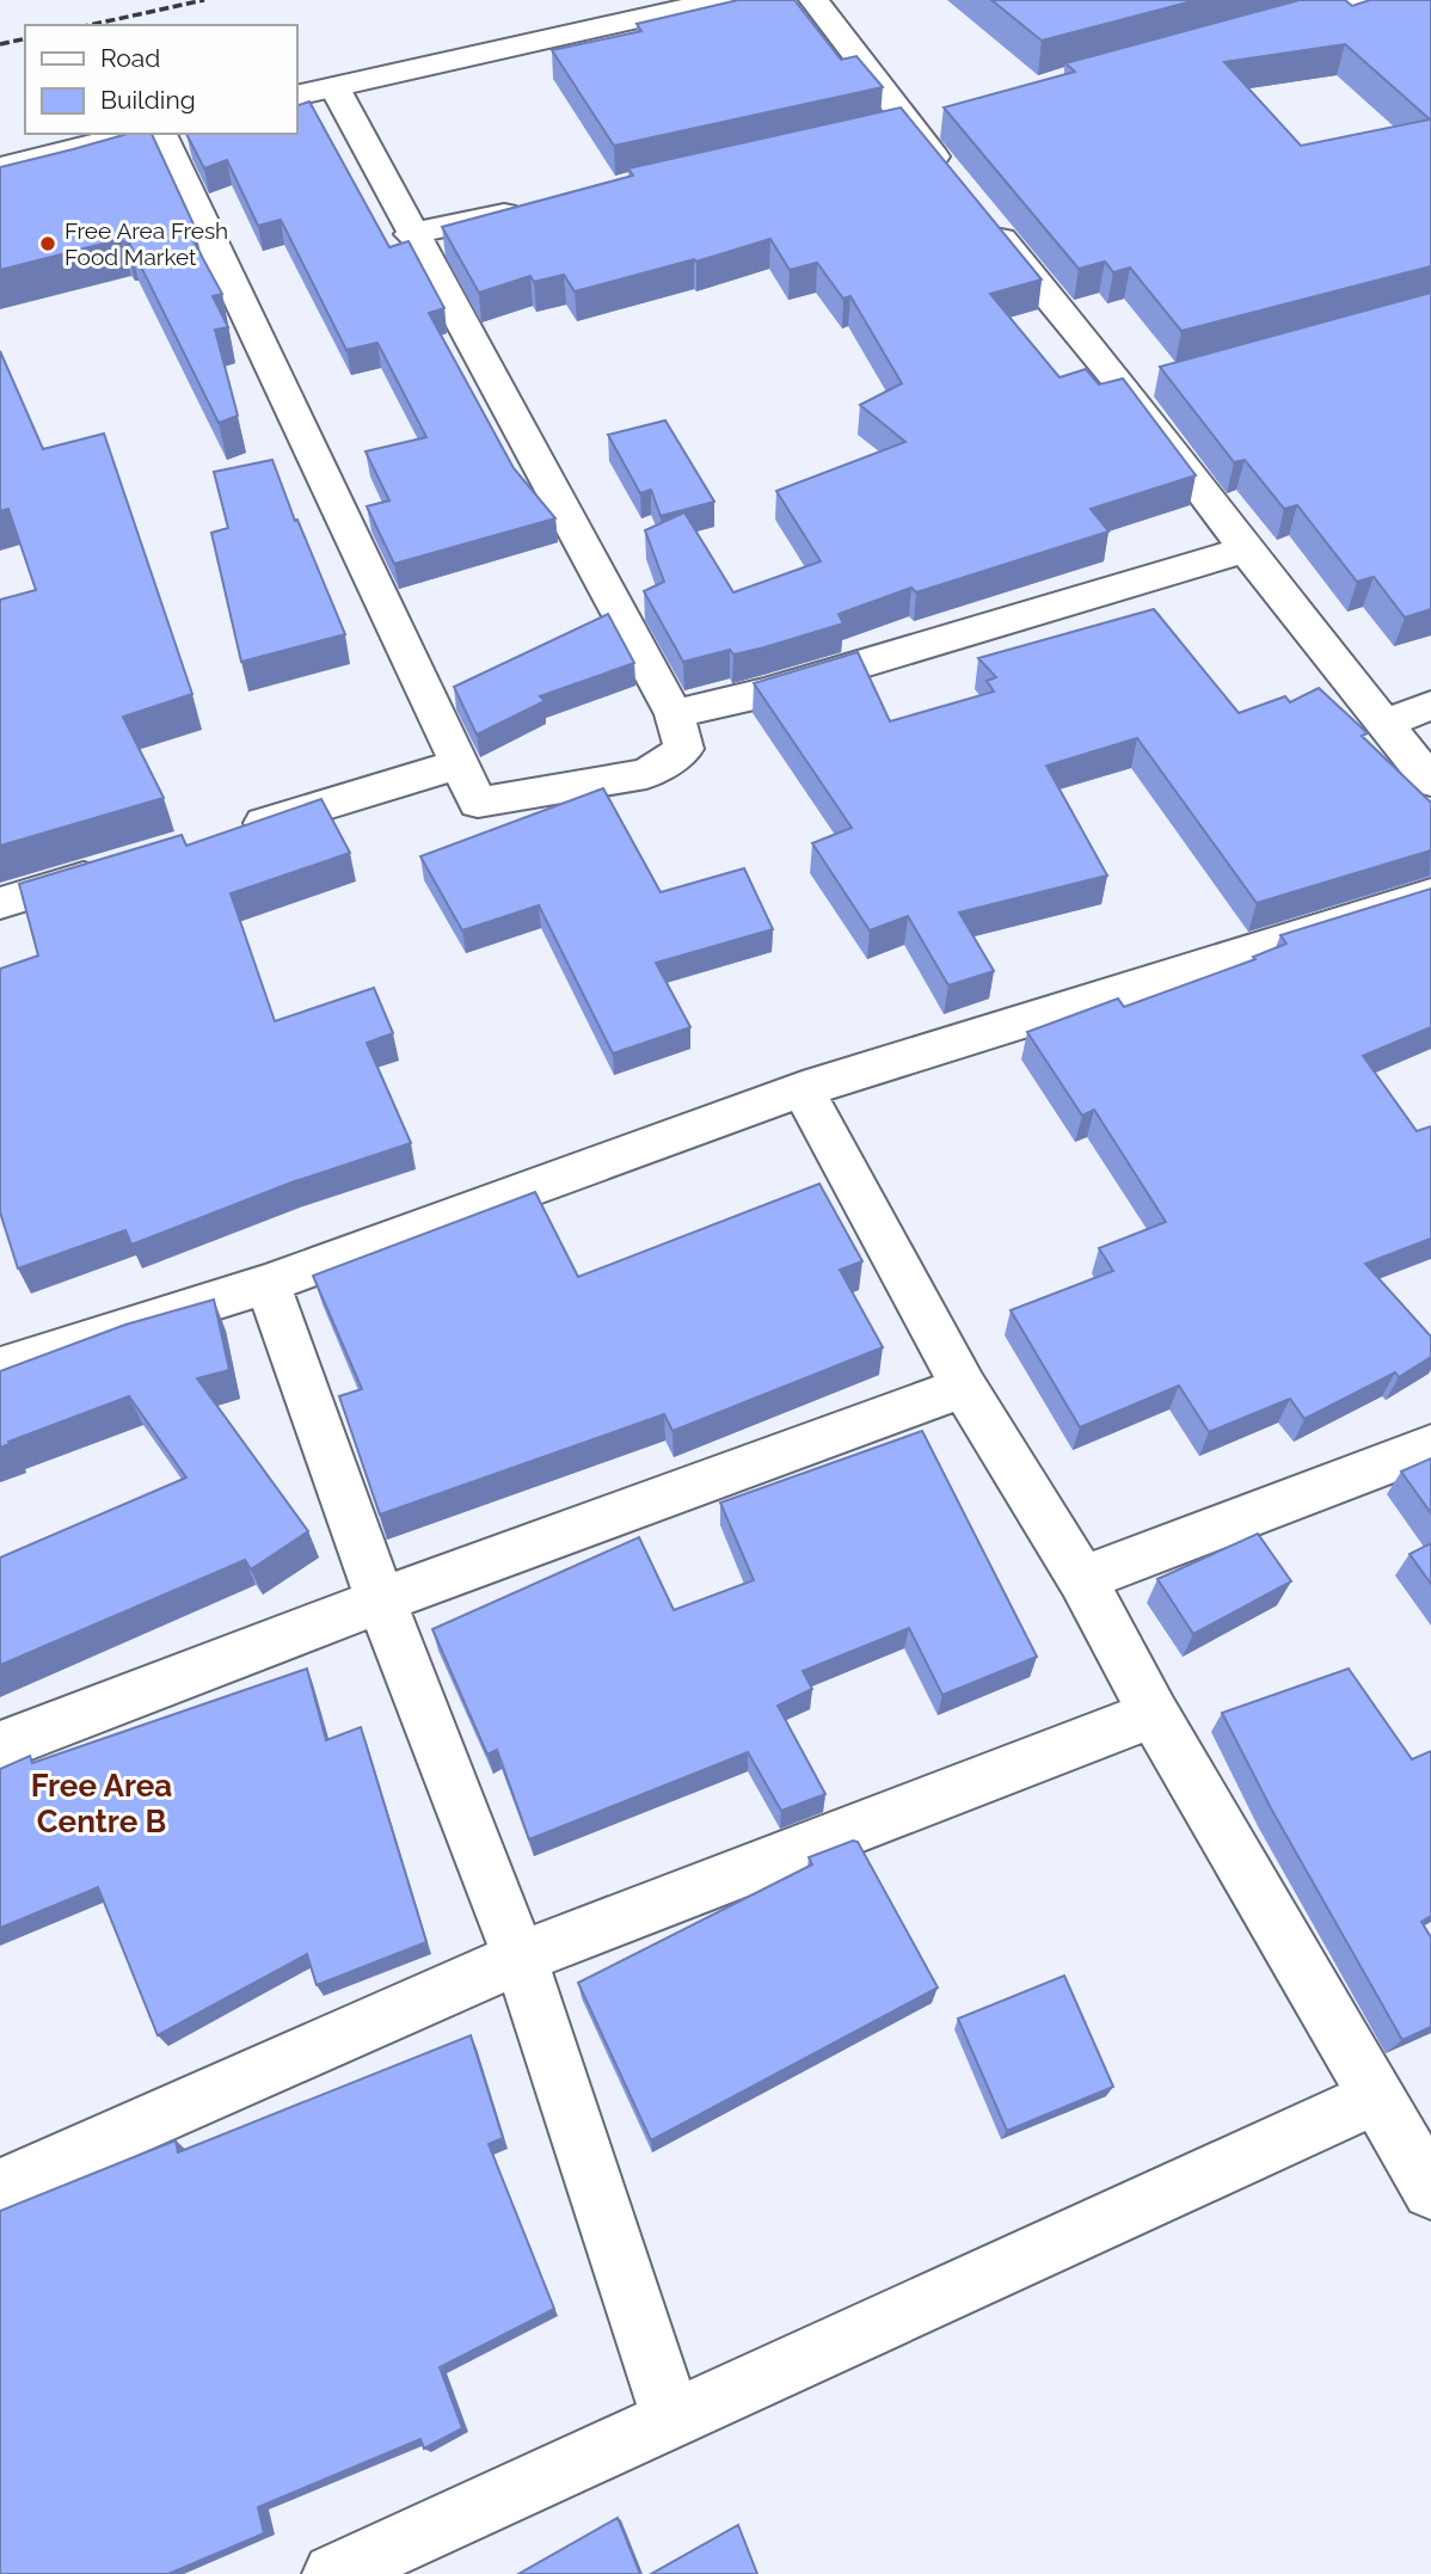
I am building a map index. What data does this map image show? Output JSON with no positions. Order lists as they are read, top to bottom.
{
  "districts": ["Free Area Centre B"],
  "places": ["Free Area Fresh Food Market"],
  "legend": ["Road", "Building"]
}
